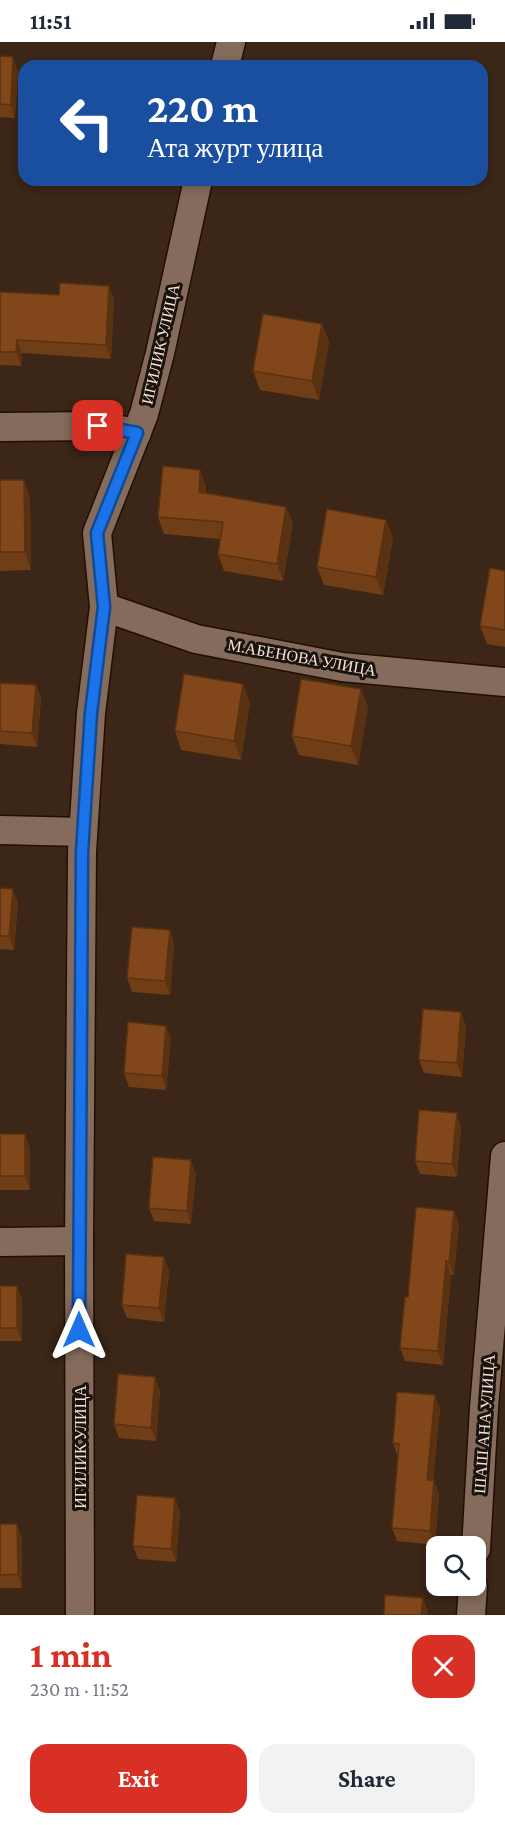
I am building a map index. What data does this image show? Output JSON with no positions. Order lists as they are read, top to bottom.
{
  "streets": {
    "street": ["ИГИЛИК УЛИЦА", "М.АБЕНОВА УЛИЦА", "ШАШ АНА УЛИЦА"]
  },
  "crossings": [
    ["ИГИЛИК УЛИЦА", "М.АБЕНОВА УЛИЦА"]
  ],
  "page": {
    "status": "11:51",
    "turn": ["220 m", "Ата журт улица"],
    "heading": ["1 min", "230 m · 11:52"],
    "buttons": ["Exit", "Share"]
  }
}
